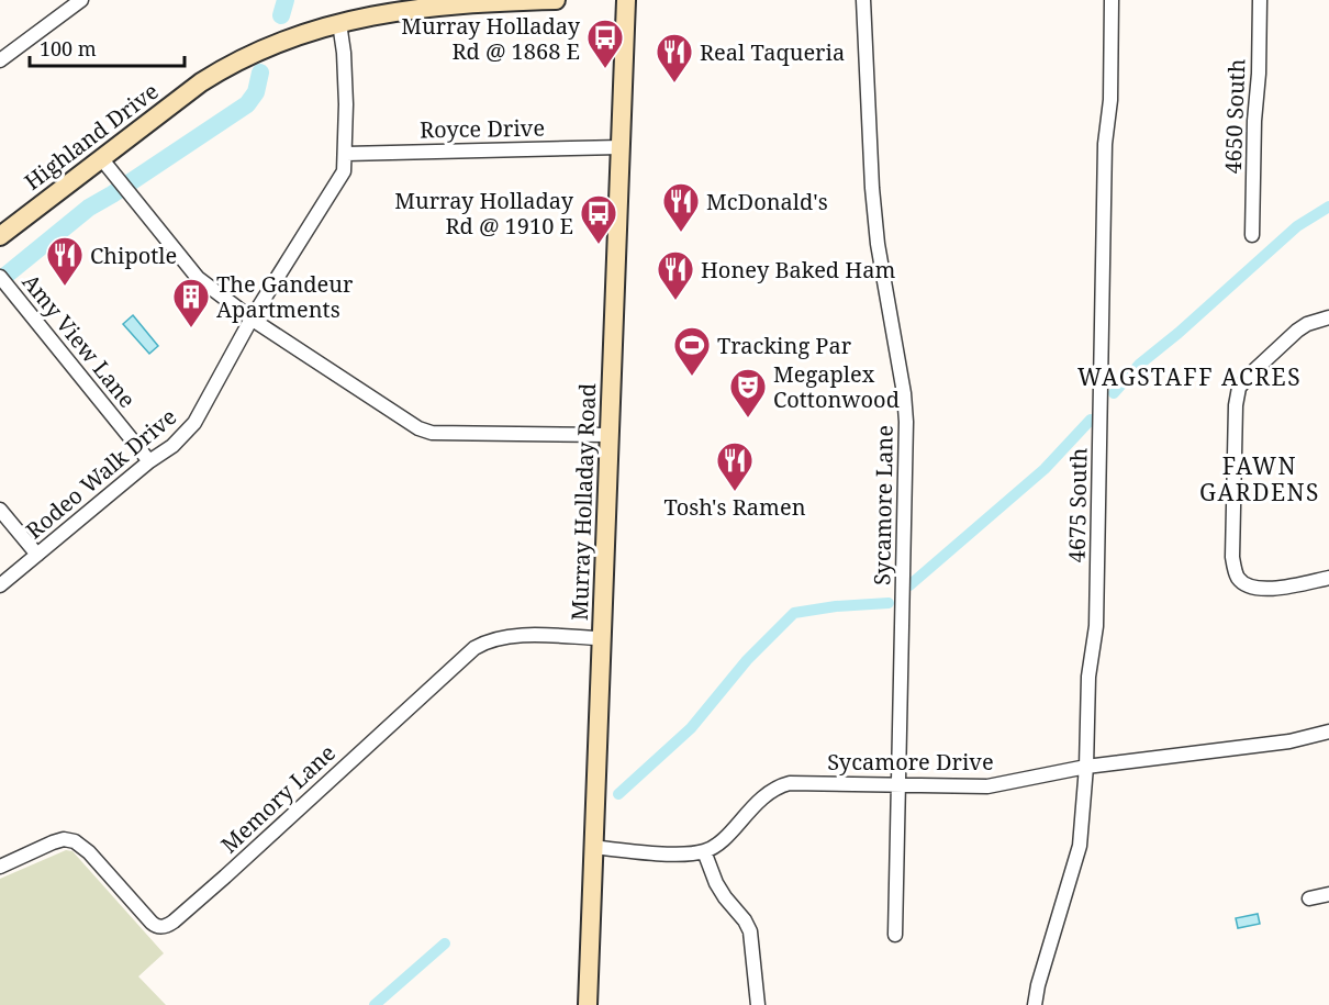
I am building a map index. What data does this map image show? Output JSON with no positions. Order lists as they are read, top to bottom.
{
  "streets": {
    "main road": ["Highland Drive", "Murray Holladay Road"],
    "street": [
      "4650 South",
      "Royce Drive",
      "Amy View Lane",
      "Rodeo Walk Drive",
      "Sycamore Lane",
      "4675 South",
      "Sycamore Drive",
      "Memory Lane"
    ]
  },
  "crossings": [
    ["Royce Drive", "Rodeo Walk Drive"],
    ["Royce Drive", "Murray Holladay Road"],
    ["Highland Drive", "Rodeo Walk Drive"],
    ["Amy View Lane", "Rodeo Walk Drive"],
    ["Murray Holladay Road", "Memory Lane"],
    ["Sycamore Lane", "Sycamore Drive"],
    ["4675 South", "Sycamore Drive"]
  ],
  "districts": ["WAGSTAFF ACRES", "FAWN GARDENS"],
  "places": {
    "bus stop": ["Murray Holladay Rd @ 1868 E", "Murray Holladay Rd @ 1910 E"],
    "restaurant": [
      "Real Taqueria",
      "McDonald's",
      "Chipotle",
      "Honey Baked Ham",
      "Tosh's Ramen"
    ],
    "building": ["The Gandeur Apartments"],
    "sports": ["Tracking Par"],
    "theatre": ["Megaplex Cottonwood"]
  },
  "scale_bar": "100 m"
}
